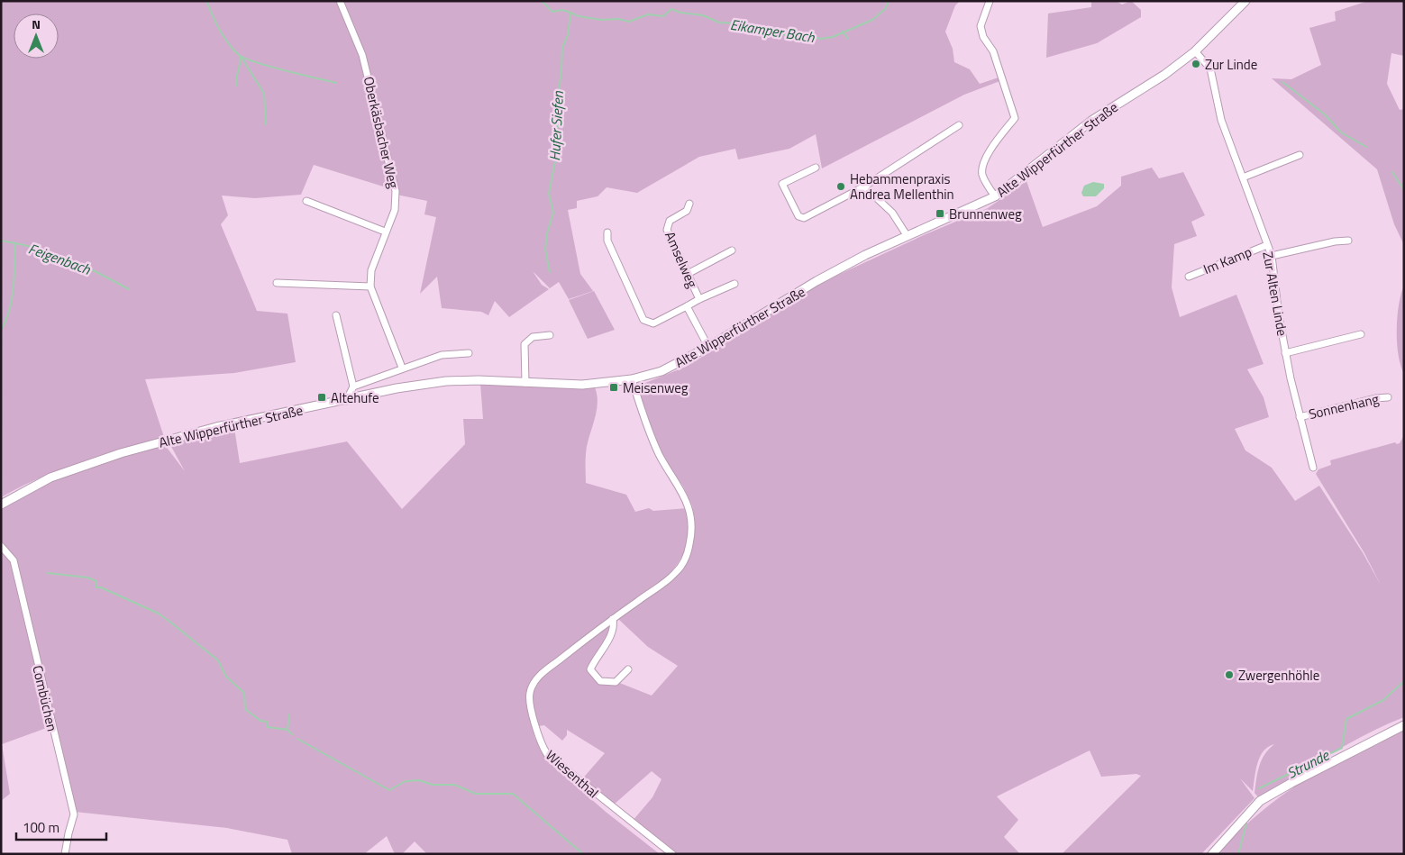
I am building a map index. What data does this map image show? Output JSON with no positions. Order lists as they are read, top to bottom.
{
  "streets": {
    "main road": ["Alte Wipperfürther Straße"],
    "street": [
      "Oberkäsbacher Weg",
      "Amselweg",
      "Im Kamp",
      "Zur Alten Linde",
      "Sonnenhang",
      "Combüchen",
      "Wiesenthal"
    ]
  },
  "crossings": [
    ["Alte Wipperfürther Straße", "Zur Alten Linde"],
    ["Alte Wipperfürther Straße", "Wiesenthal"],
    ["Im Kamp", "Zur Alten Linde"],
    ["Zur Alten Linde", "Sonnenhang"]
  ],
  "water": [
    "Eikamper Bach",
    "Hufer Siefen",
    "Feigenbach",
    "Strunde"
  ],
  "places": {
    "other": ["Zur Linde", "Hebammenpraxis Andrea Mellenthin", "Zwergenhöhle"],
    "transit": ["Brunnenweg", "Meisenweg", "Altehufe"]
  },
  "scale_bar": "100 m",
  "north": "top"
}
